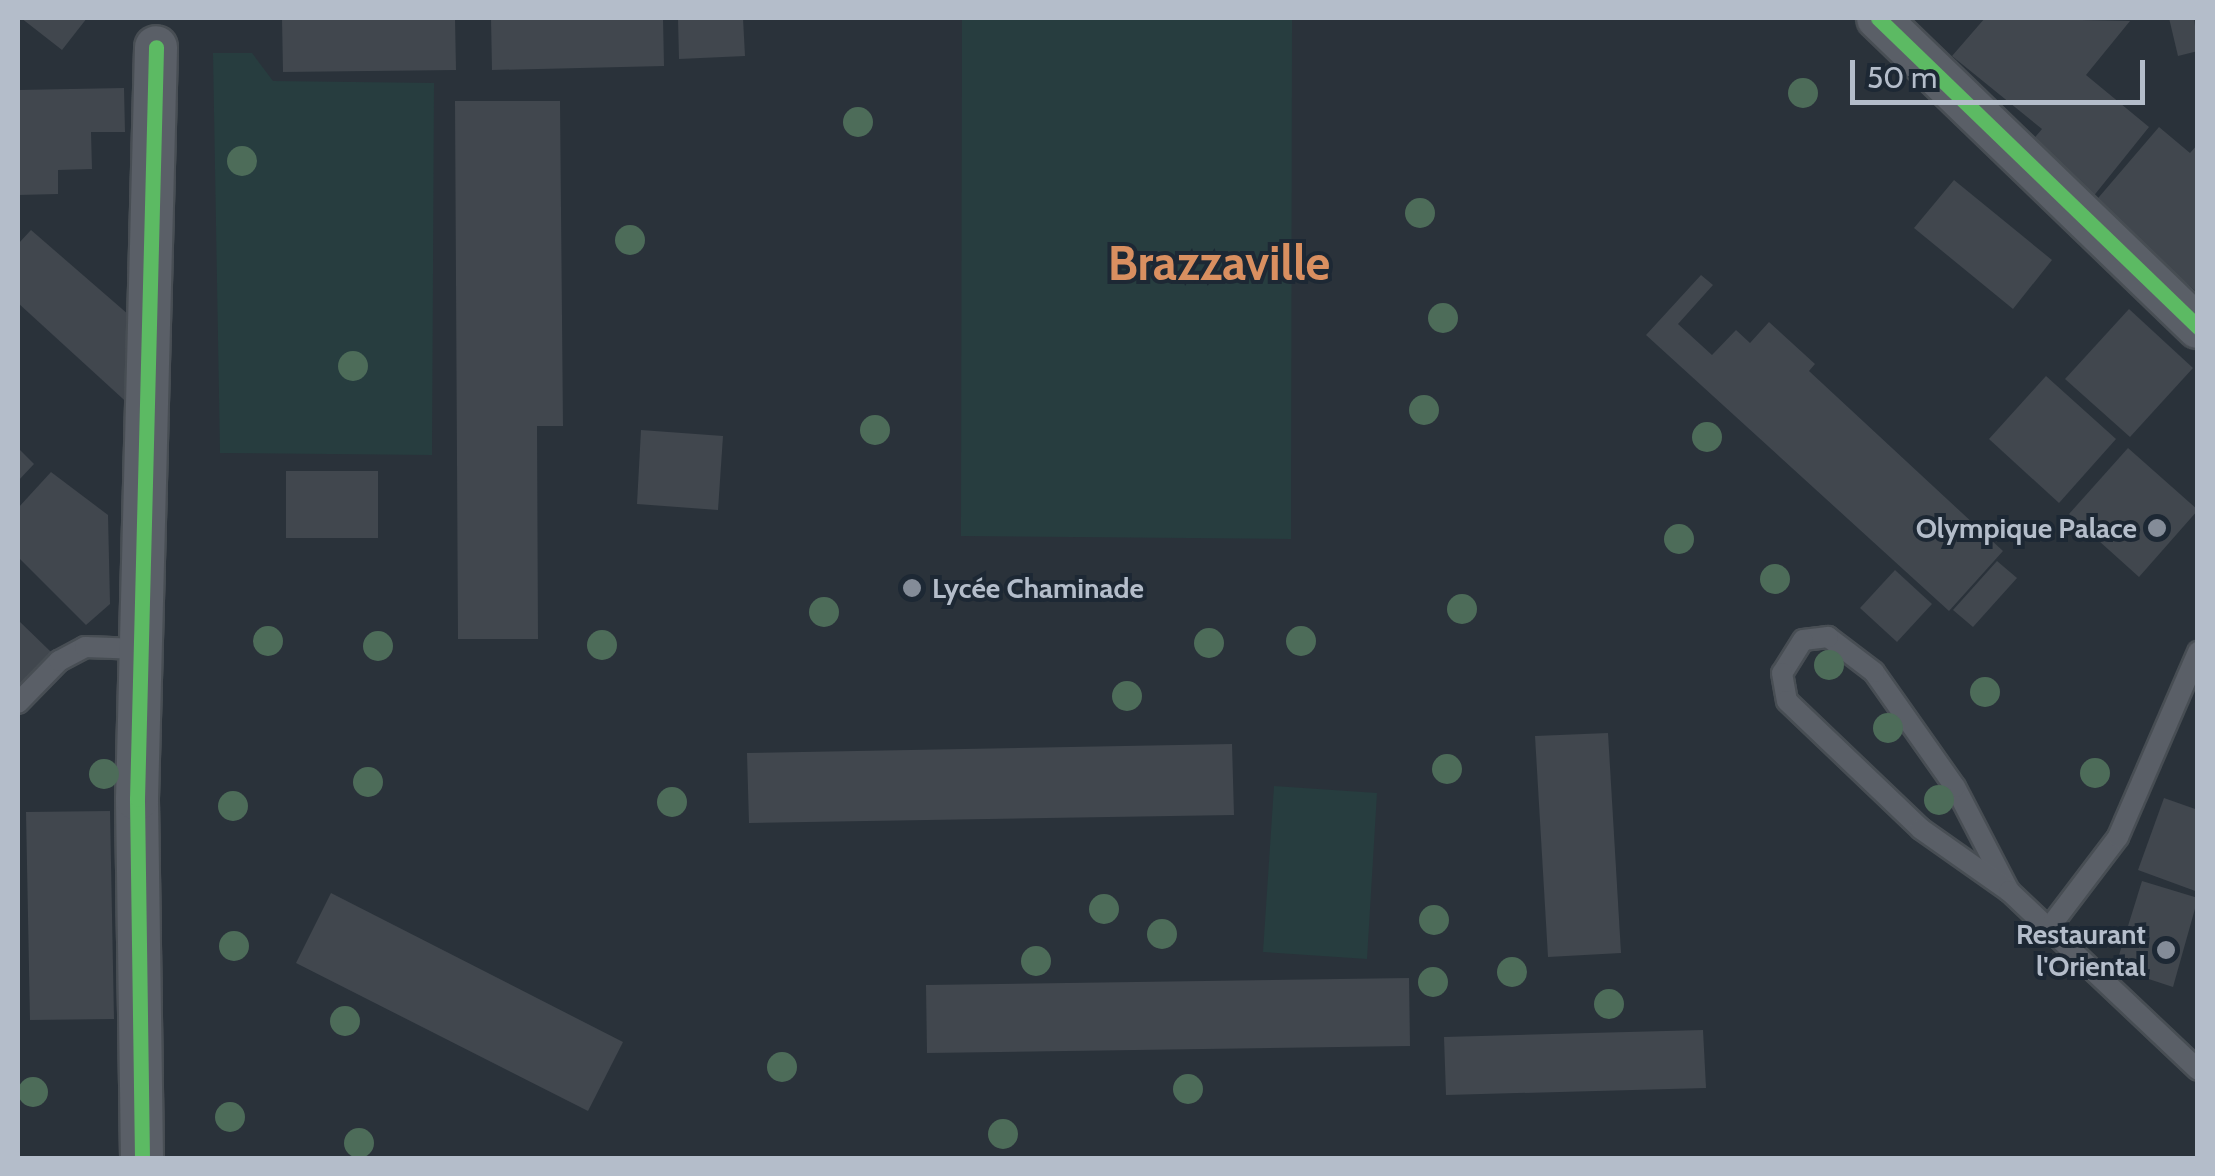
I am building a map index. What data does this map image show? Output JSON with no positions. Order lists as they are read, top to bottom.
{
  "districts": ["Brazzaville"],
  "places": ["Olympique Palace", "Lycée Chaminade", "Restaurant l'Oriental"],
  "scale_bar": "50 m"
}
